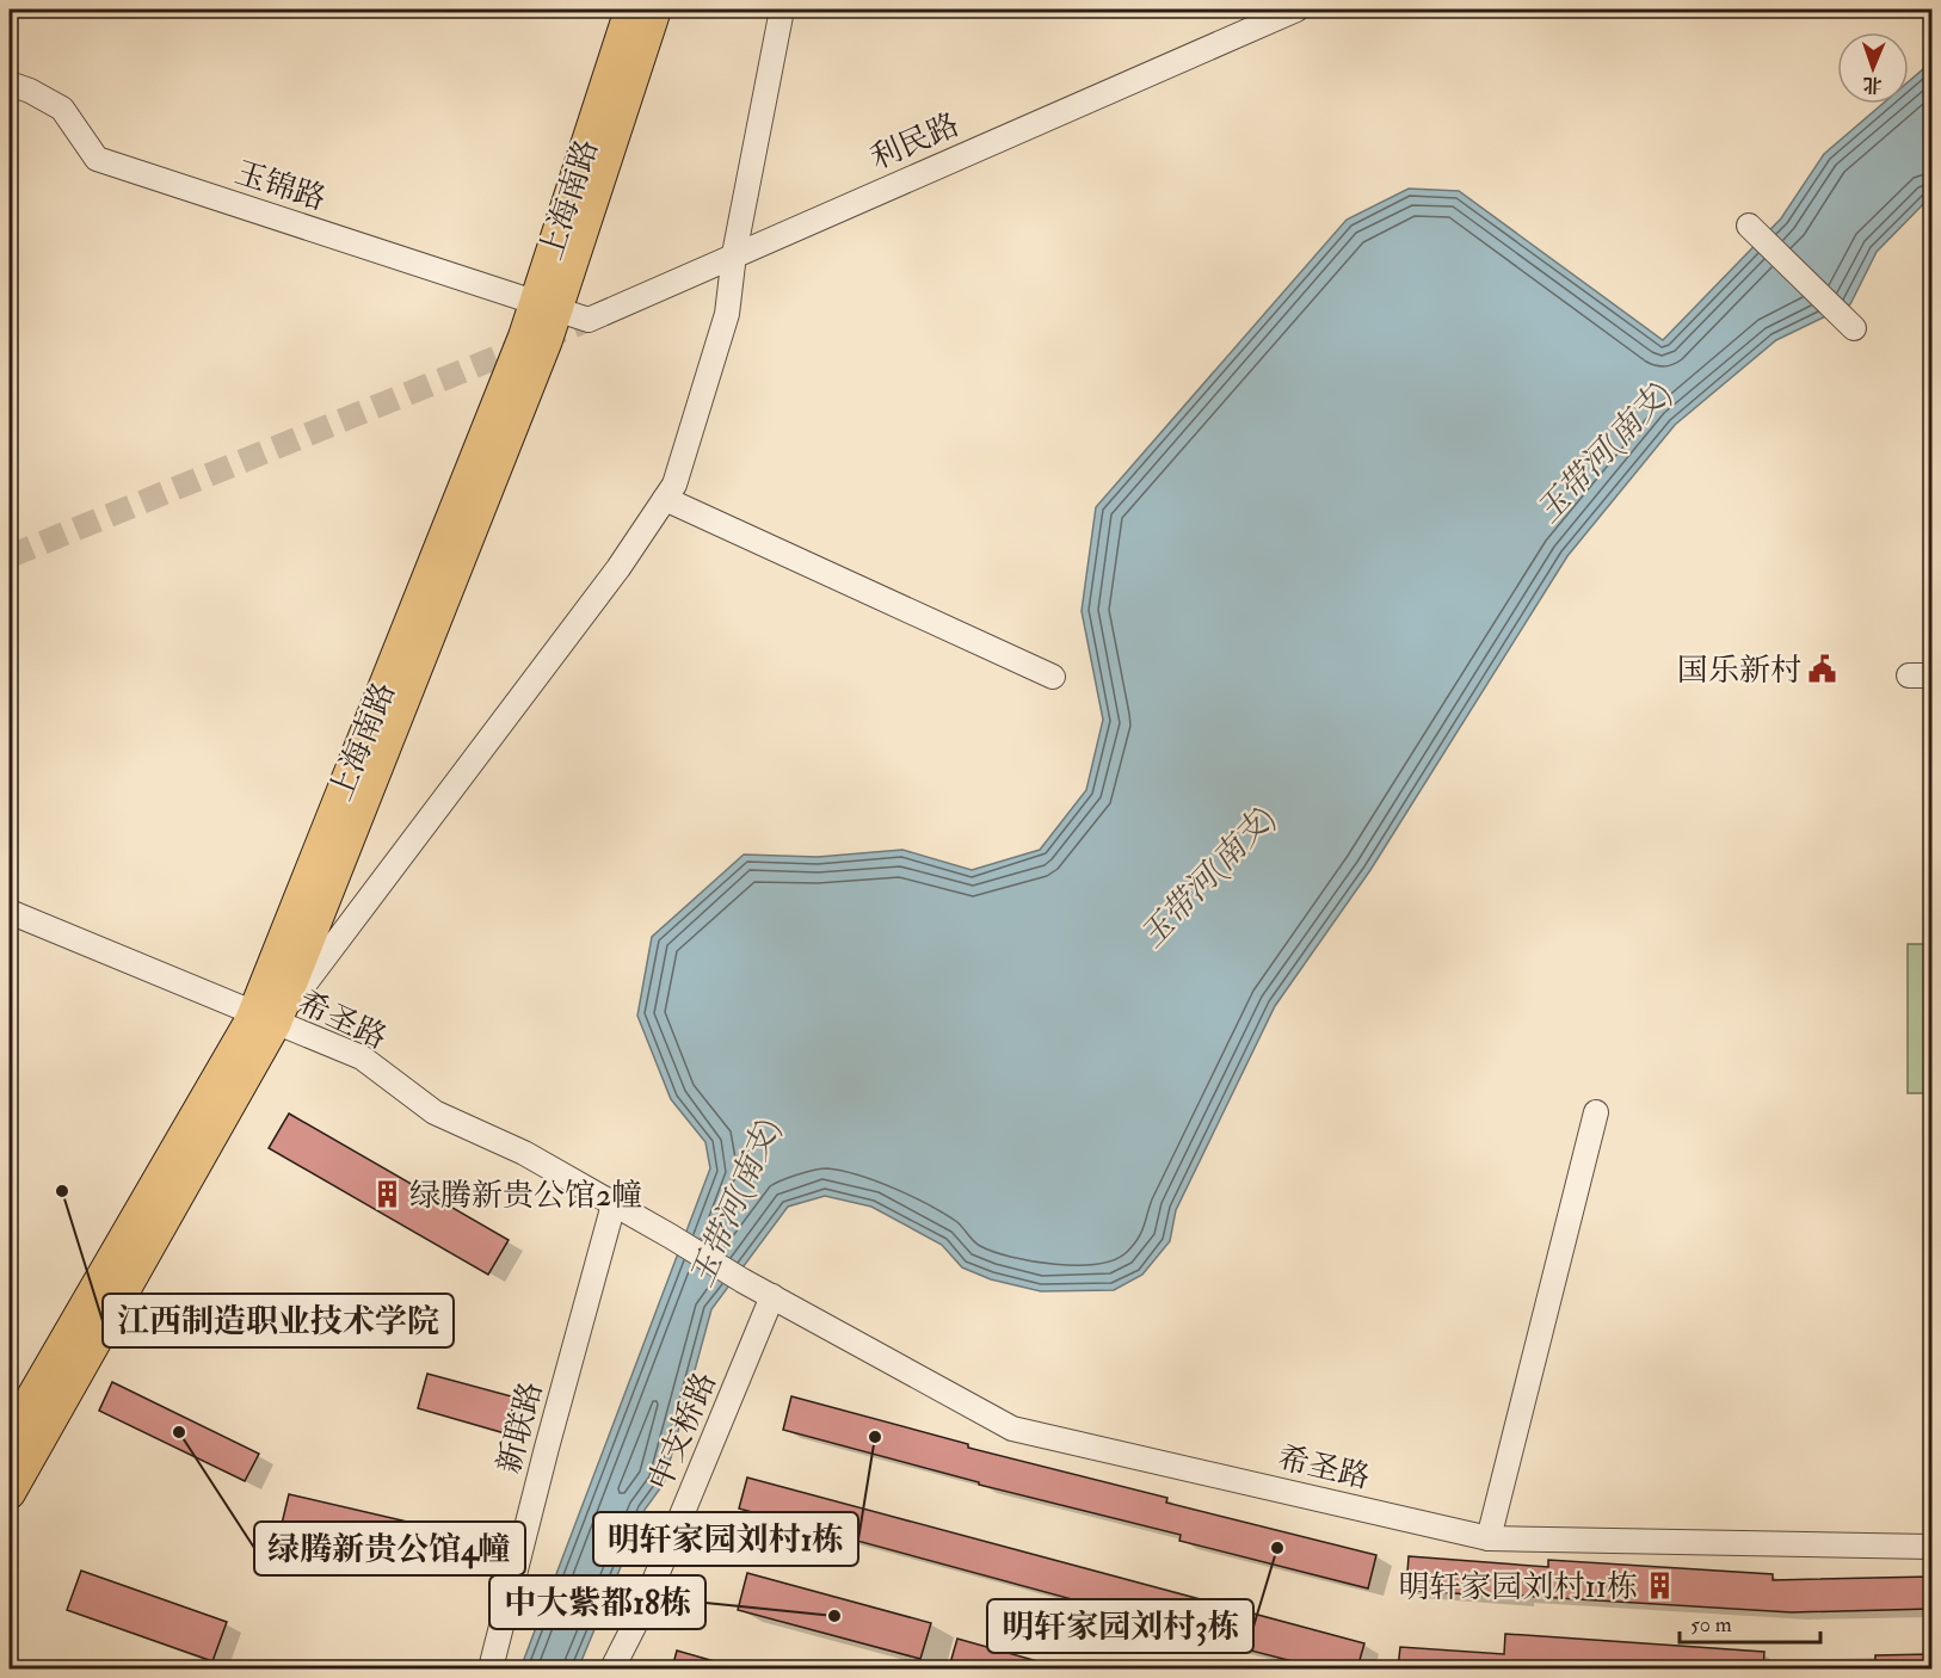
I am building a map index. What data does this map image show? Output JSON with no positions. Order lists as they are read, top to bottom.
{
  "streets": {
    "main road": ["上海南路"],
    "street": [
      "利民路",
      "玉锦路",
      "希圣路",
      "新联路",
      "中支桥路"
    ]
  },
  "crossings": [
    ["利民路", "玉锦路"],
    ["利民路", "上海南路"],
    ["玉锦路", "上海南路"],
    ["上海南路", "希圣路"],
    ["希圣路", "新联路"],
    ["希圣路", "中支桥路"]
  ],
  "water": ["玉带河(南支)"],
  "places": {
    "public building": ["国乐新村"],
    "other": [
      "江西制造职业技术学院",
      "绿腾新贵公馆4幢",
      "明轩家园刘村1栋",
      "明轩家园刘村3栋",
      "中大紫都18栋"
    ],
    "building": ["绿腾新贵公馆2幢", "明轩家园刘村11栋"]
  },
  "scale_bar": "50 m",
  "north": "bottom"
}
